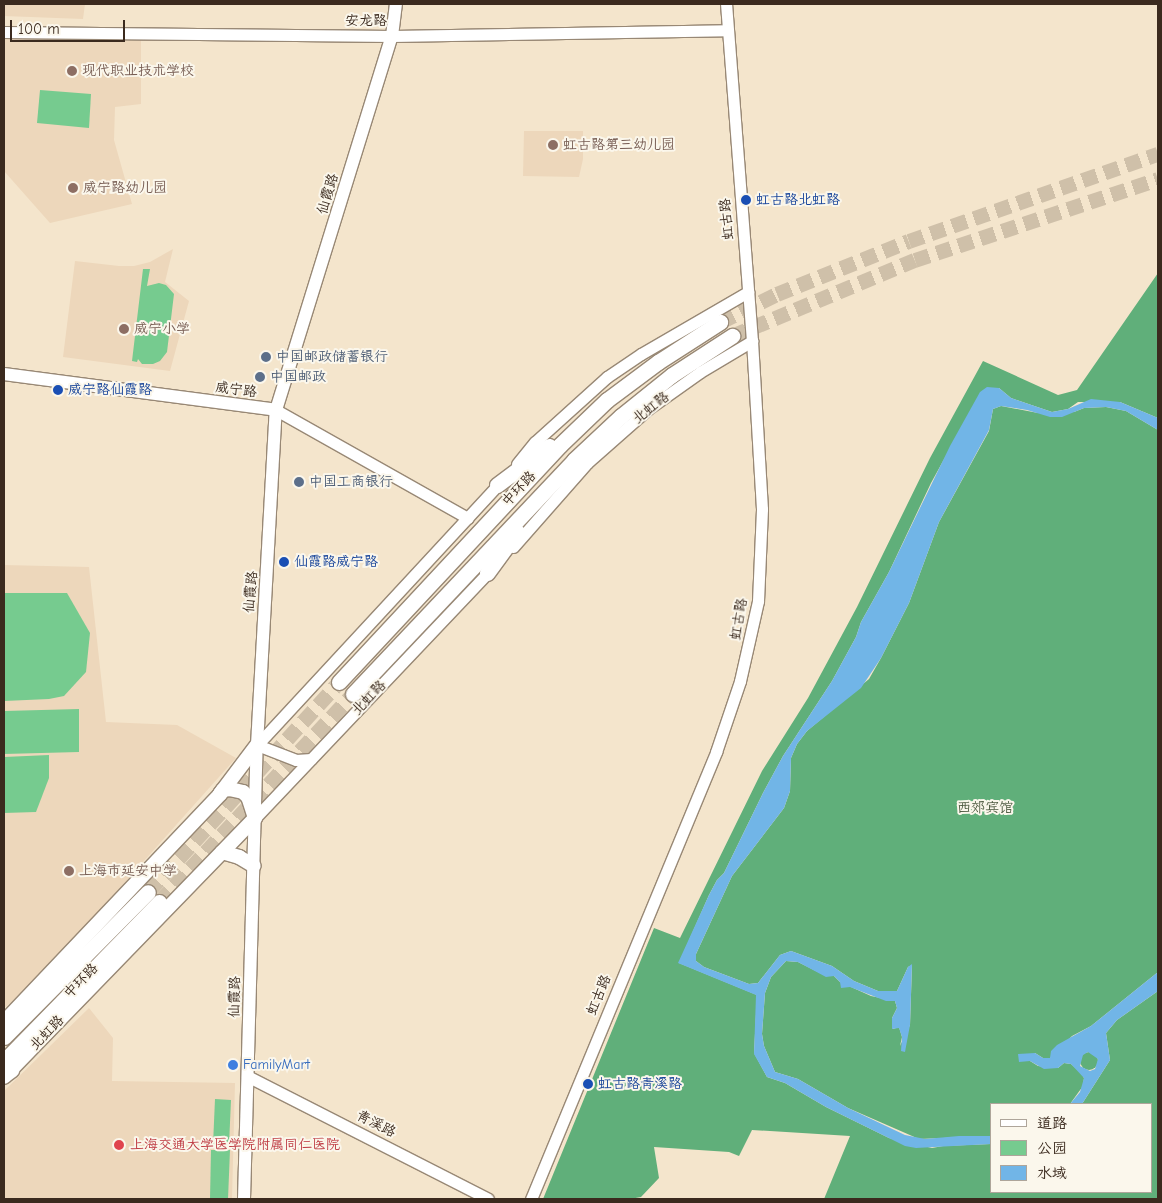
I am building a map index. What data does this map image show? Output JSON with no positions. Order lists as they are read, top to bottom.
{
  "streets": {
    "highway": ["中环路"],
    "main road": ["仙霞路", "威宁路", "北虹路"],
    "street": ["安龙路", "虹古路", "青溪路"]
  },
  "crossings": [
    ["安龙路", "仙霞路"],
    ["安龙路", "虹古路"],
    ["仙霞路", "威宁路"],
    ["仙霞路", "北虹路"],
    ["仙霞路", "青溪路"],
    ["虹古路", "北虹路"],
    ["北虹路", "中环路"]
  ],
  "parks": ["西郊宾馆"],
  "places": [
    "现代职业技术学校",
    "虹古路第三幼儿园",
    "威宁路幼儿园",
    "虹古路北虹路",
    "威宁小学",
    "中国邮政储蓄银行",
    "中国邮政",
    "威宁路仙霞路",
    "中国工商银行",
    "仙霞路威宁路",
    "上海市延安中学",
    "FamilyMart",
    "虹古路青溪路",
    "上海交通大学医学院附属同仁医院"
  ],
  "legend": ["道路", "公园", "水域"],
  "scale_bar": "100 m"
}
